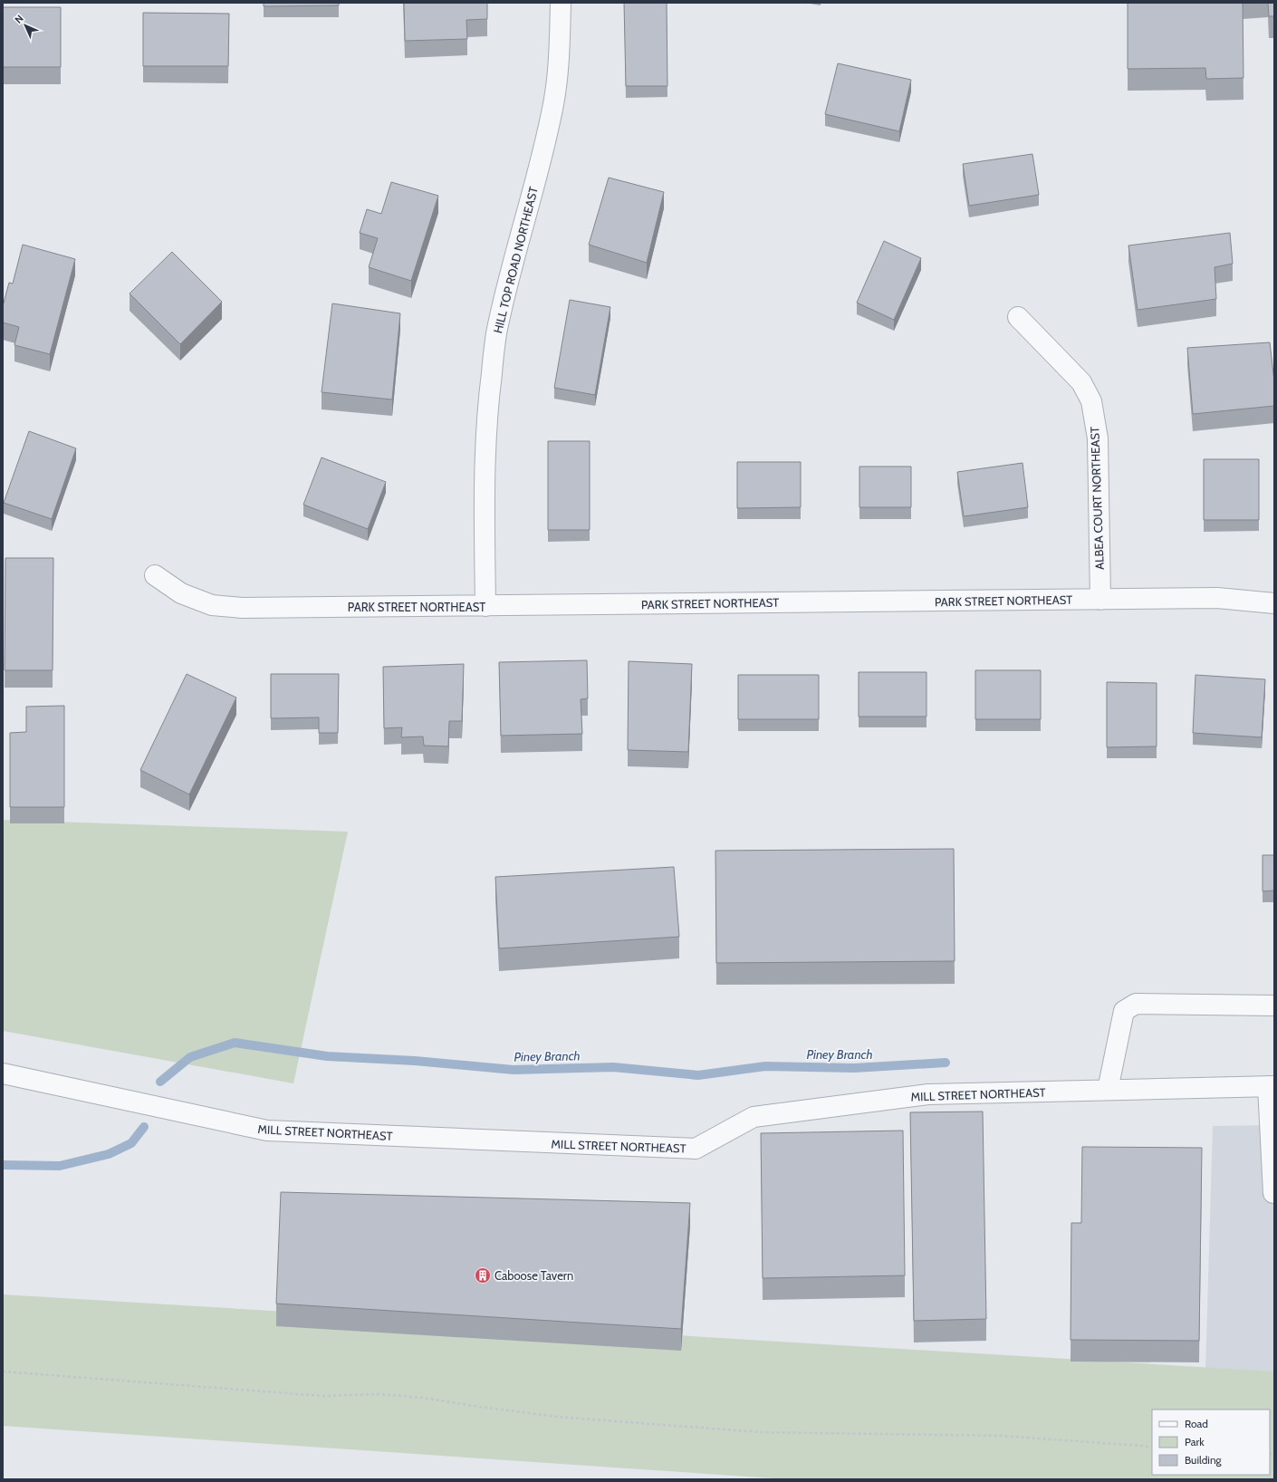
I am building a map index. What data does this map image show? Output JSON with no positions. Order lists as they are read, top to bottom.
{
  "streets": {
    "street": [
      "HILL TOP ROAD NORTHEAST",
      "ALBEA COURT NORTHEAST",
      "PARK STREET NORTHEAST",
      "MILL STREET NORTHEAST"
    ]
  },
  "crossings": [
    ["HILL TOP ROAD NORTHEAST", "PARK STREET NORTHEAST"],
    ["ALBEA COURT NORTHEAST", "PARK STREET NORTHEAST"]
  ],
  "water": ["Piney Branch"],
  "places": {
    "building": ["Caboose Tavern"]
  },
  "legend": ["Road", "Park", "Building"],
  "north": "top left"
}
